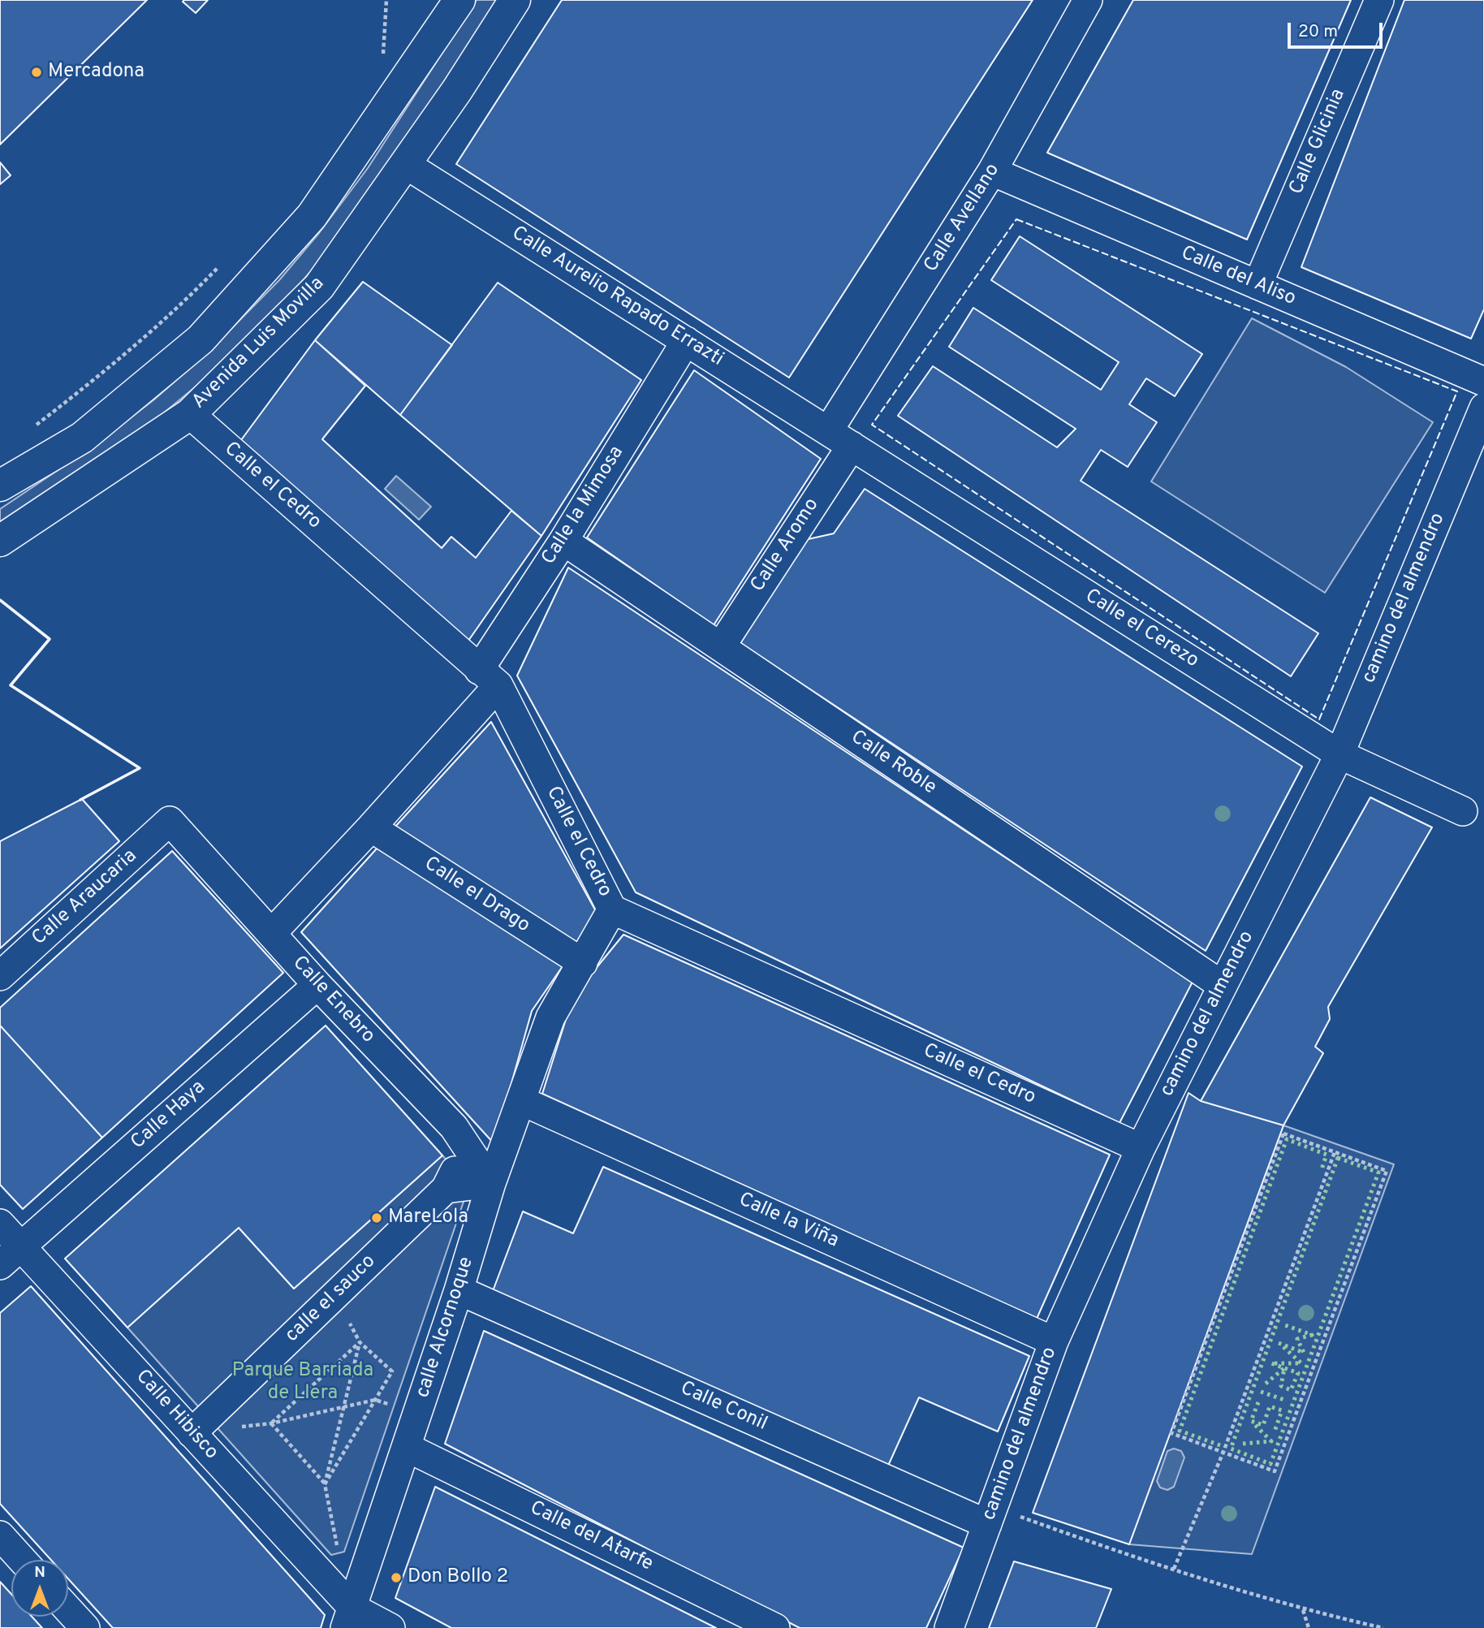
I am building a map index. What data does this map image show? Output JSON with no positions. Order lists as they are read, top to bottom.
{
  "streets": {
    "main road": ["Avenida Luis Movilla"],
    "street": [
      "Calle Glicinia",
      "Calle Avellano",
      "Calle del Aliso",
      "Calle Aurelio Rapado Errazti",
      "Calle el Cedro",
      "Calle la Mimosa",
      "Calle Aromo",
      "camino del almendro",
      "Calle el Cerezo",
      "Calle Roble",
      "Calle el Drago",
      "Calle Araucaria",
      "Calle Enebro",
      "Calle Haya",
      "Calle la Viña",
      "calle el sauco",
      "calle Alcornoque",
      "Calle Conil",
      "Calle Hibisco",
      "Calle del Atarfe"
    ]
  },
  "crossings": [
    ["Calle Glicinia", "Calle del Aliso"],
    ["Calle Avellano", "Calle del Aliso"],
    ["Calle Avellano", "Calle Aurelio Rapado Errazti"],
    ["Calle Avellano", "Calle Aromo"],
    ["Calle Avellano", "Calle el Cerezo"],
    ["Calle Aurelio Rapado Errazti", "Avenida Luis Movilla"],
    ["Calle Aurelio Rapado Errazti", "Calle la Mimosa"],
    ["Calle Aurelio Rapado Errazti", "Calle Aromo"],
    ["Calle Aurelio Rapado Errazti", "Calle el Cerezo"],
    ["Avenida Luis Movilla", "Calle el Cedro"],
    ["Calle el Cedro", "Calle la Mimosa"],
    ["Calle el Cedro", "camino del almendro"],
    ["Calle el Cedro", "calle Alcornoque"],
    ["Calle la Mimosa", "Calle Roble"],
    ["Calle la Mimosa", "Calle el Drago"],
    ["Calle la Mimosa", "Calle Enebro"],
    ["Calle Aromo", "Calle el Cerezo"],
    ["Calle Aromo", "Calle Roble"],
    ["camino del almendro", "Calle el Cerezo"],
    ["camino del almendro", "Calle Roble"],
    ["camino del almendro", "Calle la Viña"],
    ["camino del almendro", "Calle Conil"],
    ["Calle el Drago", "calle Alcornoque"],
    ["Calle Araucaria", "Calle Enebro"],
    ["Calle Enebro", "Calle Haya"],
    ["Calle Enebro", "calle el sauco"],
    ["Calle Enebro", "calle Alcornoque"],
    ["Calle Haya", "Calle Hibisco"],
    ["Calle la Viña", "calle Alcornoque"],
    ["calle el sauco", "Calle Hibisco"],
    ["calle Alcornoque", "Calle Conil"],
    ["calle Alcornoque", "Calle Hibisco"],
    ["calle Alcornoque", "Calle del Atarfe"]
  ],
  "parks": ["Parque Barriada de Llera"],
  "places": ["Mercadona", "MareLola", "Don Bollo 2"],
  "scale_bar": "20 m",
  "north": "top"
}
